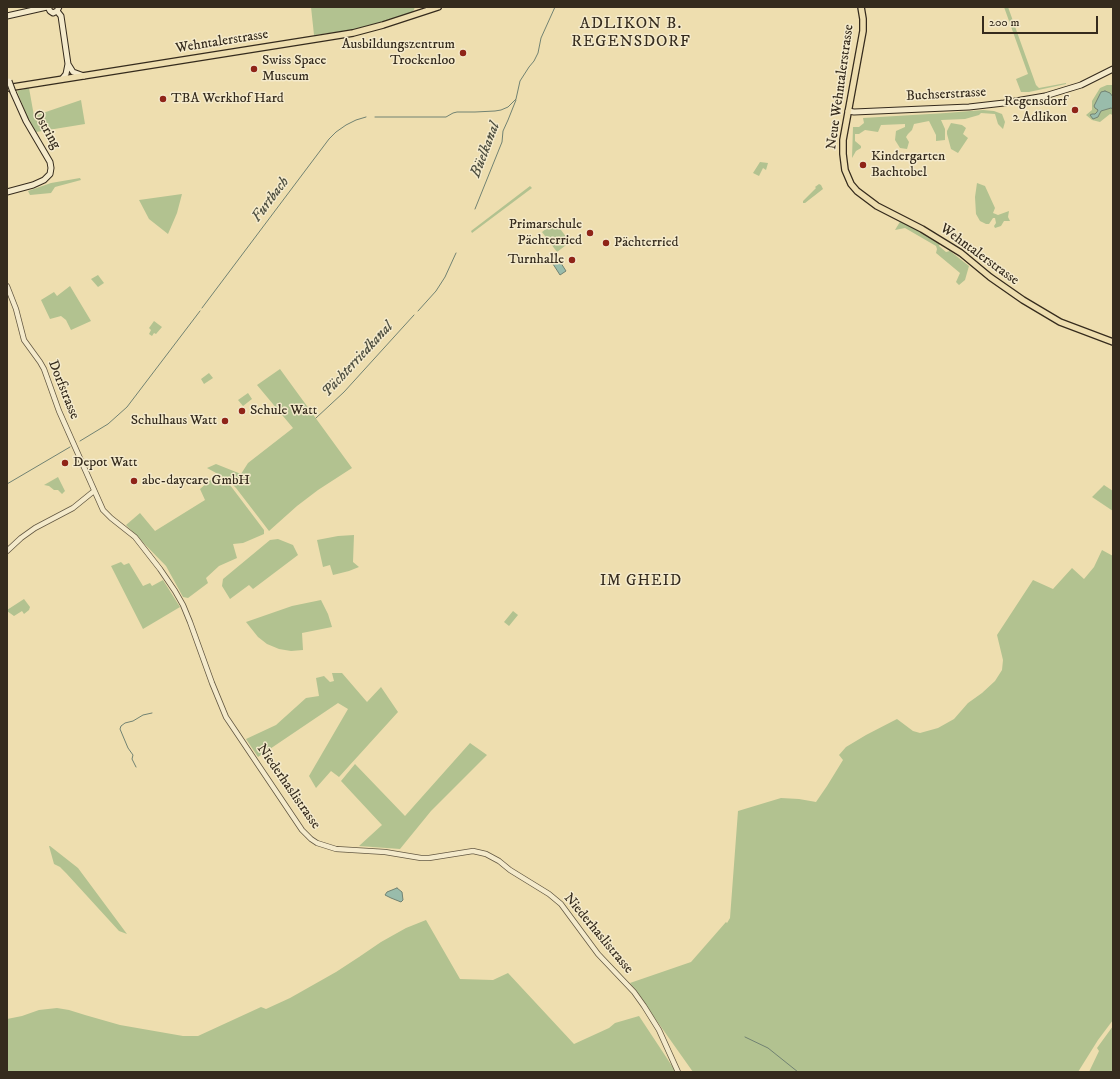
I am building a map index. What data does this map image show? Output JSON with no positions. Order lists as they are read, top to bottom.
{
  "streets": {
    "main road": [
      "Wehntalerstrasse",
      "Neue Wehntalerstrasse",
      "Buchserstrasse",
      "Ostring"
    ],
    "street": ["Dorfstrasse", "Niederhaslistrasse"]
  },
  "crossings": [
    ["Wehntalerstrasse", "Neue Wehntalerstrasse"],
    ["Wehntalerstrasse", "Ostring"],
    ["Neue Wehntalerstrasse", "Buchserstrasse"],
    ["Dorfstrasse", "Niederhaslistrasse"]
  ],
  "districts": ["ADLIKON B. REGENSDORF", "IM GHEID"],
  "water": ["Büelkanal", "Furtbach", "Pächterriedkanal"],
  "places": [
    "Ausbildungszentrum Trockenloo",
    "Swiss Space Museum",
    "TBA Werkhof Hard",
    "Regensdorf 2 Adlikon",
    "Kindergarten Bachtobel",
    "Primarschule Pächterried",
    "Pächterried",
    "Turnhalle",
    "Schule Watt",
    "Schulhaus Watt",
    "Depot Watt",
    "abc-daycare GmbH"
  ],
  "scale_bar": "200 m"
}
